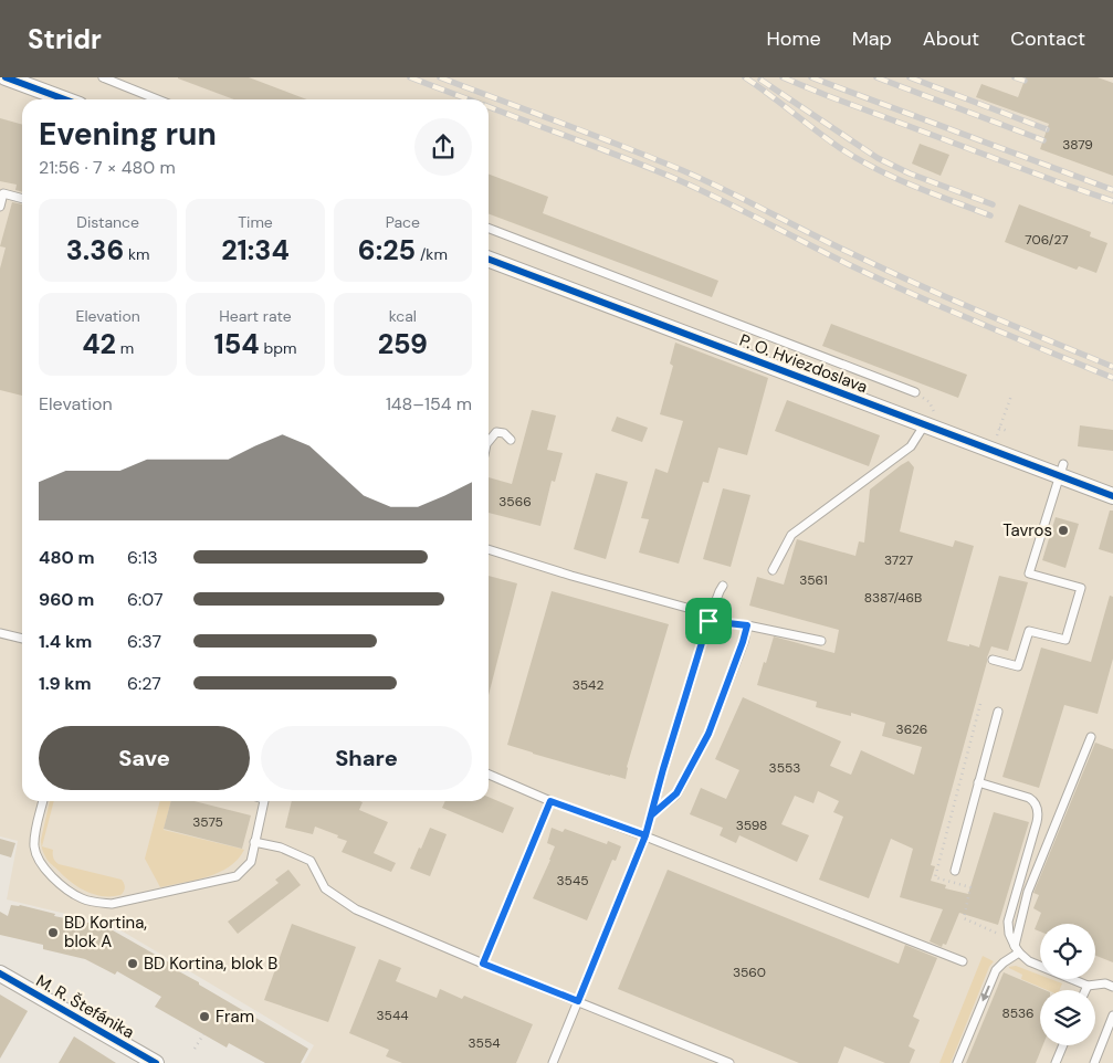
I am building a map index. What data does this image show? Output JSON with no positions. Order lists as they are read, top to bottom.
{
  "streets": {
    "street": ["P. O. Hviezdoslava", "M. R. Štefánika"]
  },
  "places": [
    "Tavros",
    "BD Kortina, blok A",
    "BD Kortina, blok B",
    "Fram"
  ],
  "house_numbers": [
    "3879",
    "706/27",
    "3566",
    "3727",
    "3561",
    "8387/46B",
    "3542",
    "3626",
    "3553",
    "3575",
    "3598",
    "3545",
    "3560",
    "8536",
    "3544",
    "3554"
  ],
  "page": {
    "header": "Stridr",
    "nav": [
      "Home",
      "Map",
      "About",
      "Contact"
    ],
    "heading": ["Evening run", "21:56 · 7 × 480 m"],
    "stats": [
      ["Distance", "3.36 km"],
      ["Time", "21:34"],
      ["Pace", "6:25 /km"],
      ["Elevation", "42 m"],
      ["Heart rate", "154 bpm"],
      ["kcal", "259"]
    ],
    "chart": ["Elevation", "148–154 m"],
    "list": [
      {
        "name": "480 m",
        "note": "6:13"
      },
      {
        "name": "960 m",
        "note": "6:07"
      },
      {
        "name": "1.4 km",
        "note": "6:37"
      },
      {
        "name": "1.9 km",
        "note": "6:27"
      }
    ],
    "buttons": ["Save", "Share"]
  }
}
